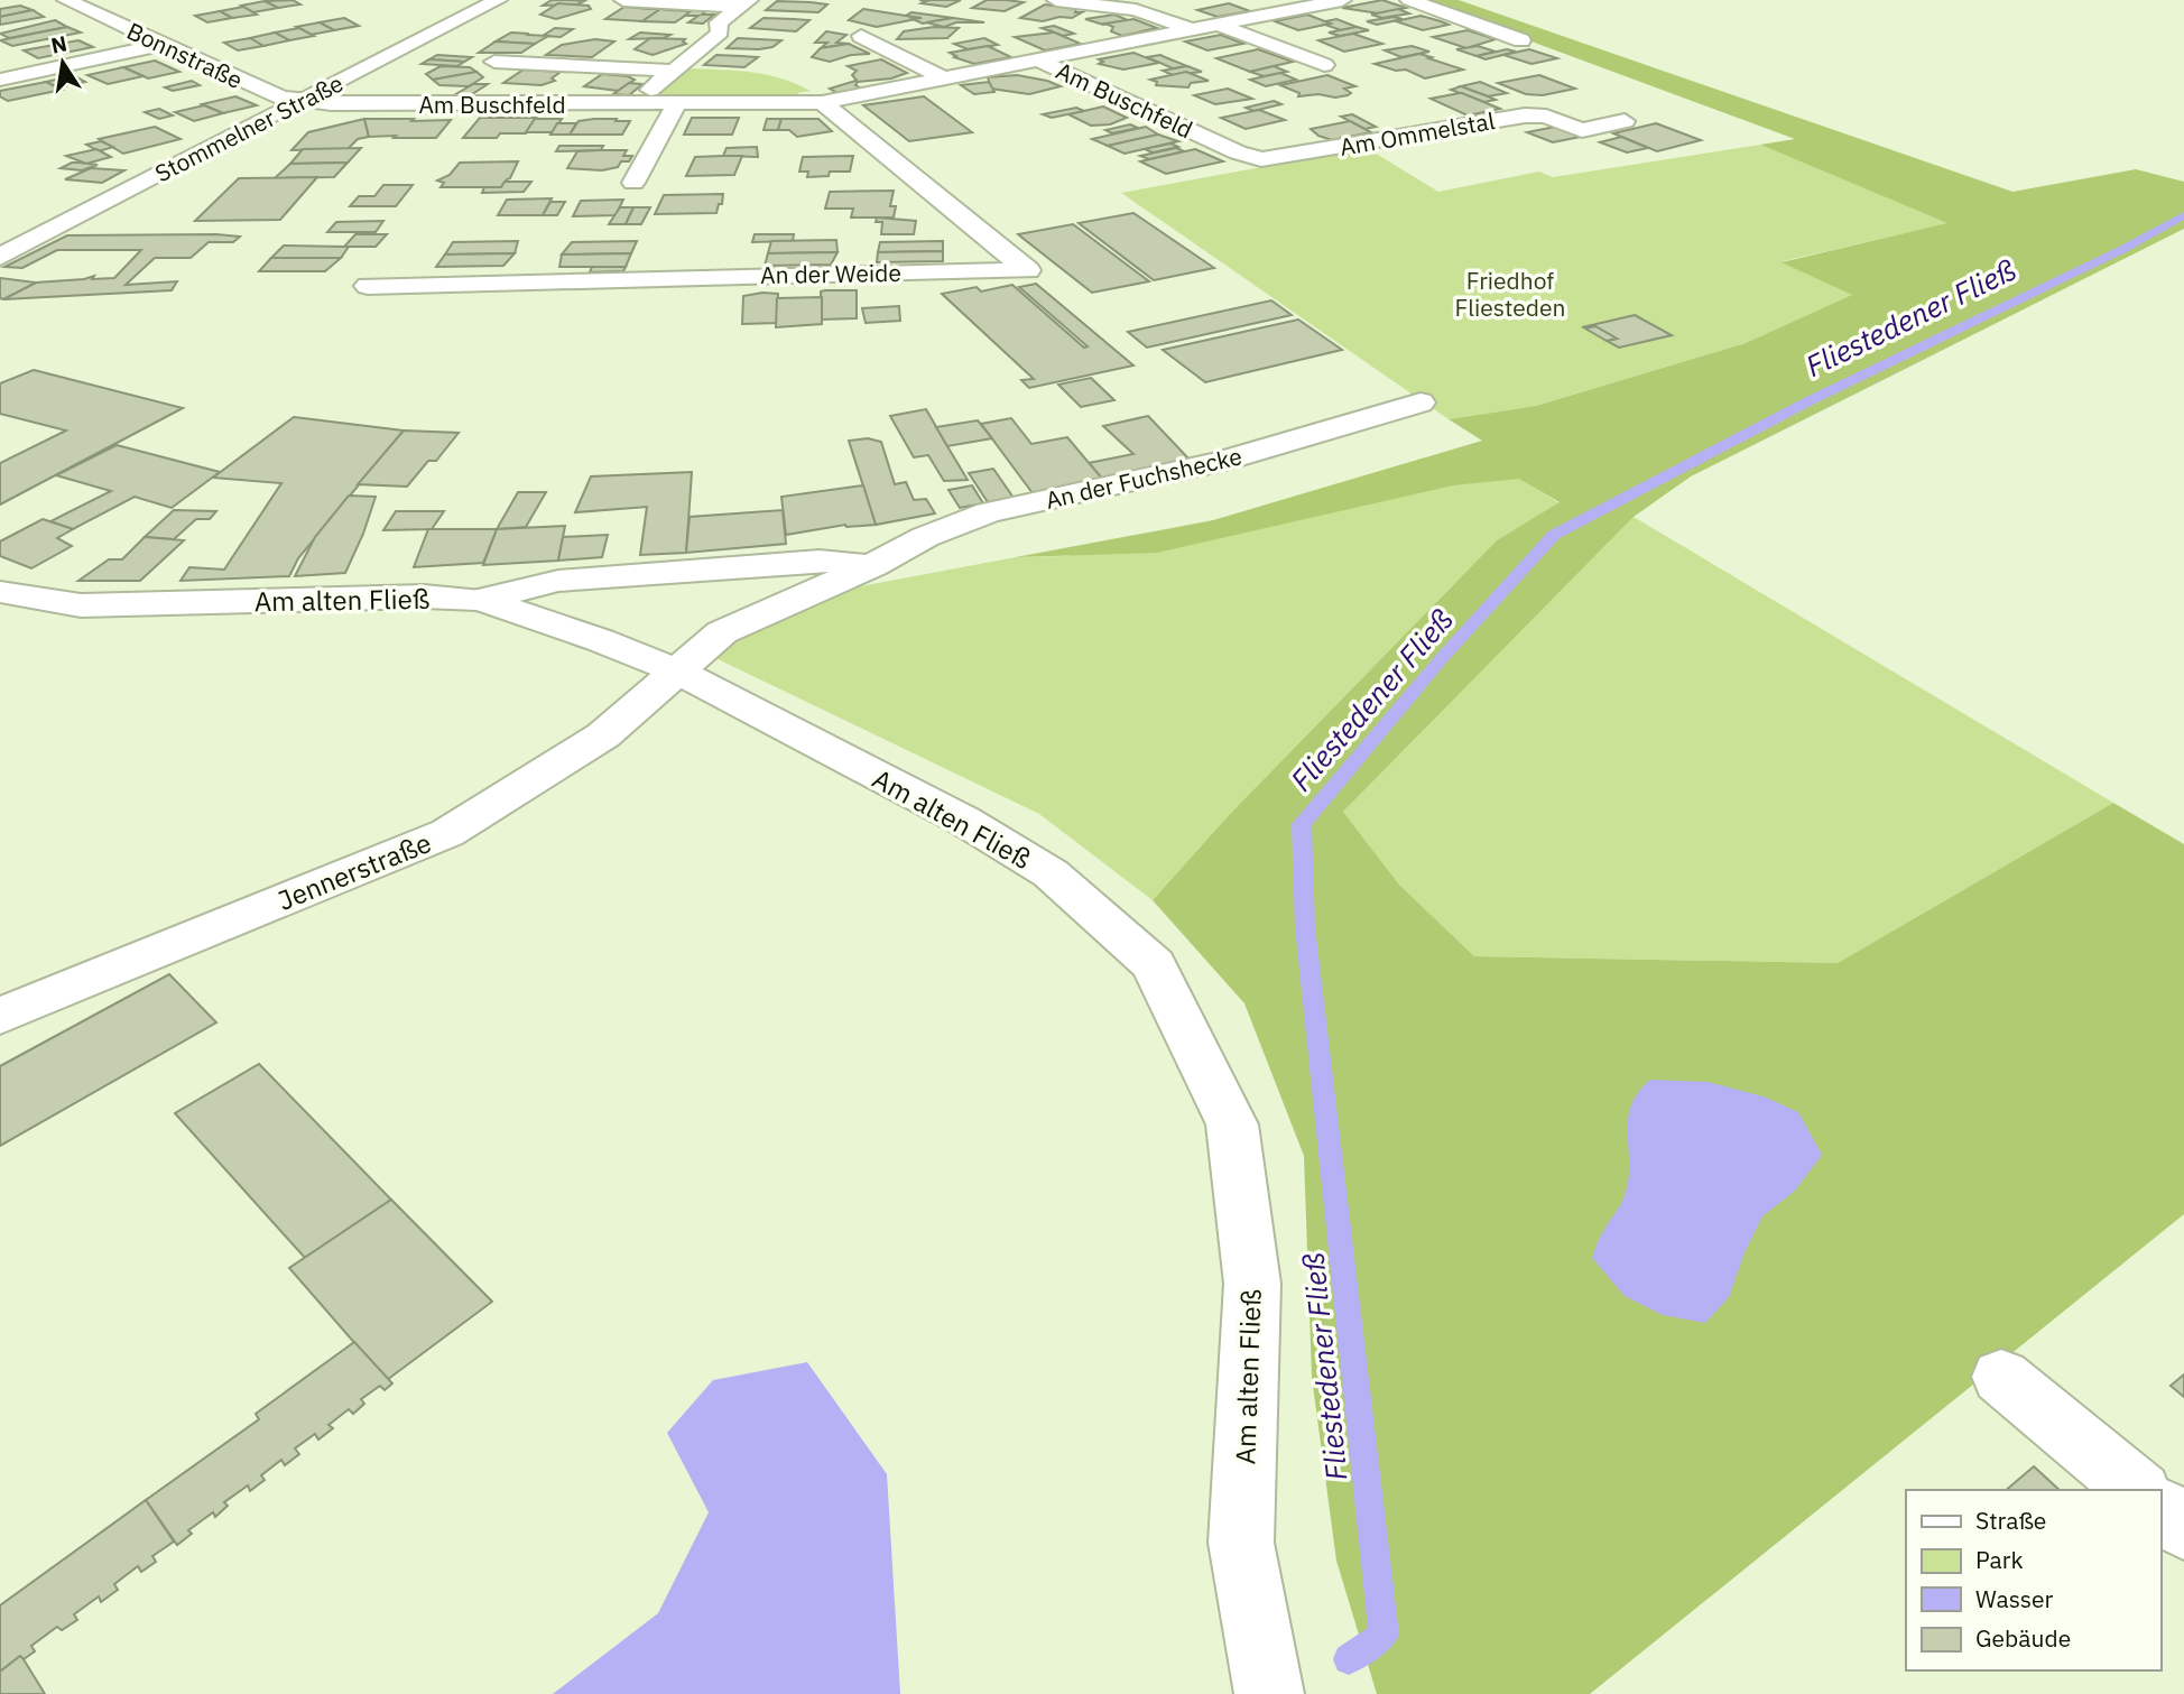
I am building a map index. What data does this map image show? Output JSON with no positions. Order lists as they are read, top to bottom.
{
  "streets": {
    "street": [
      "Bonnstraße",
      "Am Buschfeld",
      "Stommelner Straße",
      "Am Ommelstal",
      "An der Weide",
      "An der Fuchshecke",
      "Am alten Fließ",
      "Jennerstraße"
    ]
  },
  "crossings": [
    ["Bonnstraße", "Am Buschfeld"],
    ["Bonnstraße", "Stommelner Straße"],
    ["Am Buschfeld", "Stommelner Straße"],
    ["Am Buschfeld", "Am Ommelstal"],
    ["Am Buschfeld", "An der Weide"],
    ["An der Fuchshecke", "Am alten Fließ"],
    ["An der Fuchshecke", "Jennerstraße"],
    ["Am alten Fließ", "Jennerstraße"]
  ],
  "water": ["Fliestedener Fließ"],
  "parks": ["Friedhof Fliesteden"],
  "legend": [
    "Straße",
    "Park",
    "Wasser",
    "Gebäude"
  ],
  "north": "top"
}
